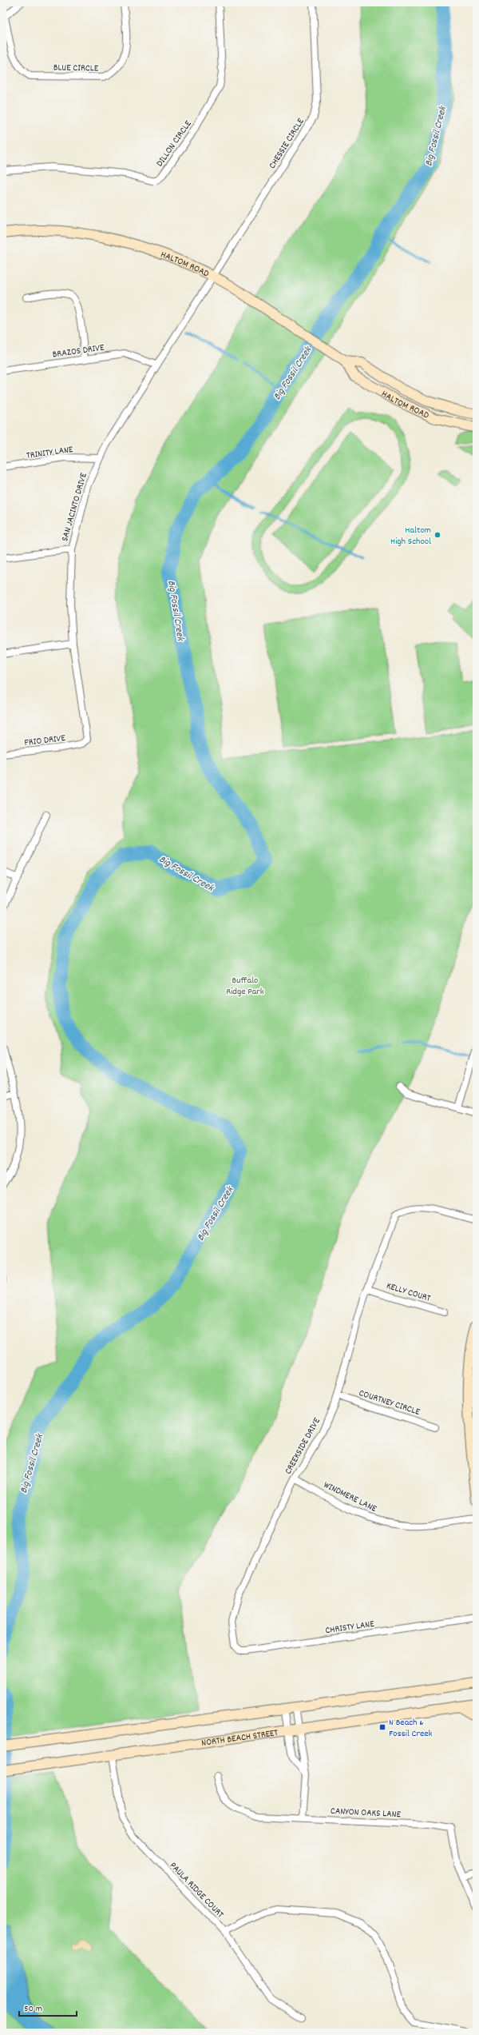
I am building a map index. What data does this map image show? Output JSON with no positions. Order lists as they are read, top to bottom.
{
  "streets": {
    "main road": ["HALTOM ROAD", "NORTH BEACH STREET"],
    "street": [
      "BLUE CIRCLE",
      "DILLON CIRCLE",
      "CHESSIE CIRCLE",
      "BRAZOS DRIVE",
      "TRINITY LANE",
      "SAN JACINTO DRIVE",
      "FRIO DRIVE",
      "KELLY COURT",
      "COURTNEY CIRCLE",
      "CREEKSIDE DRIVE",
      "WINDMERE LANE",
      "CHRISTY LANE",
      "CANYON OAKS LANE",
      "PAULA RIDGE COURT"
    ]
  },
  "crossings": [
    ["CHESSIE CIRCLE", "HALTOM ROAD"],
    ["CHESSIE CIRCLE", "SAN JACINTO DRIVE"],
    ["HALTOM ROAD", "SAN JACINTO DRIVE"],
    ["BRAZOS DRIVE", "SAN JACINTO DRIVE"],
    ["TRINITY LANE", "SAN JACINTO DRIVE"],
    ["SAN JACINTO DRIVE", "FRIO DRIVE"],
    ["KELLY COURT", "CREEKSIDE DRIVE"],
    ["COURTNEY CIRCLE", "CREEKSIDE DRIVE"],
    ["CREEKSIDE DRIVE", "WINDMERE LANE"],
    ["CREEKSIDE DRIVE", "CHRISTY LANE"],
    ["NORTH BEACH STREET", "PAULA RIDGE COURT"]
  ],
  "water": ["Big Fossil Creek"],
  "parks": ["Buffalo Ridge Park"],
  "places": {
    "other": ["Haltom High School"],
    "transit": ["N Beach & Fossil Creek"]
  },
  "scale_bar": "50 m"
}
